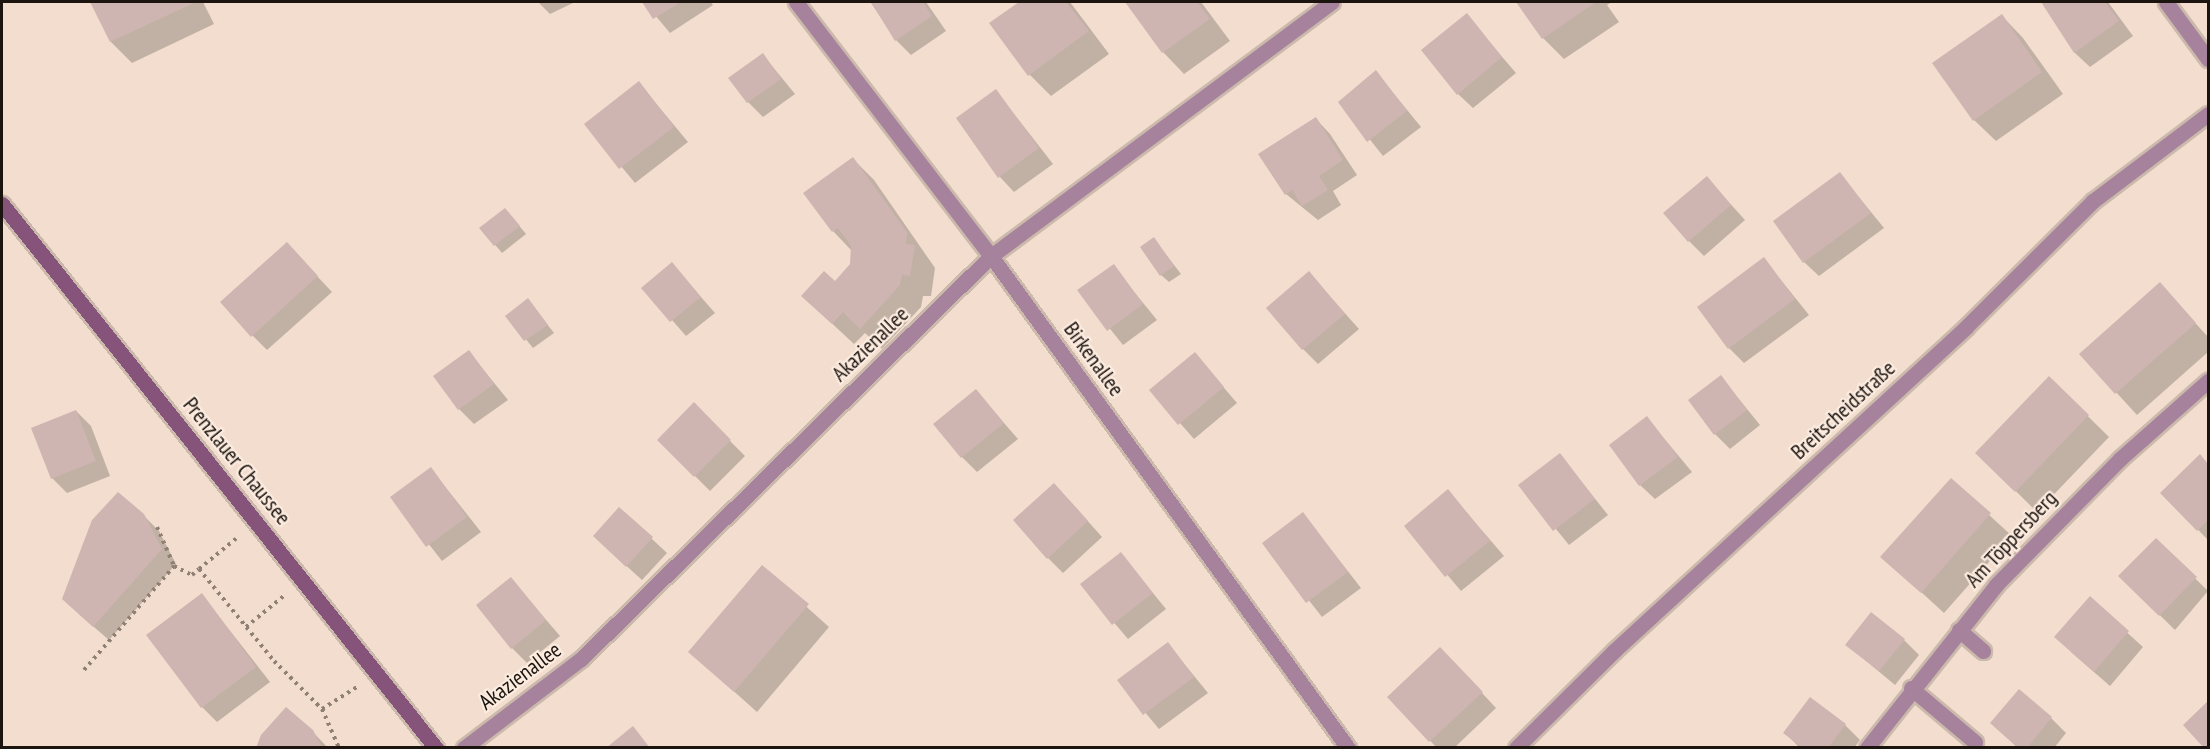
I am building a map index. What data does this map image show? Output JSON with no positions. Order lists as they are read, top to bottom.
{
  "streets": {
    "main road": ["Prenzlauer Chaussee"],
    "street": [
      "Akazienallee",
      "Birkenallee",
      "Breitscheidstraße",
      "Am Töppersberg"
    ]
  },
  "crossings": [
    ["Akazienallee", "Birkenallee"]
  ]
}
